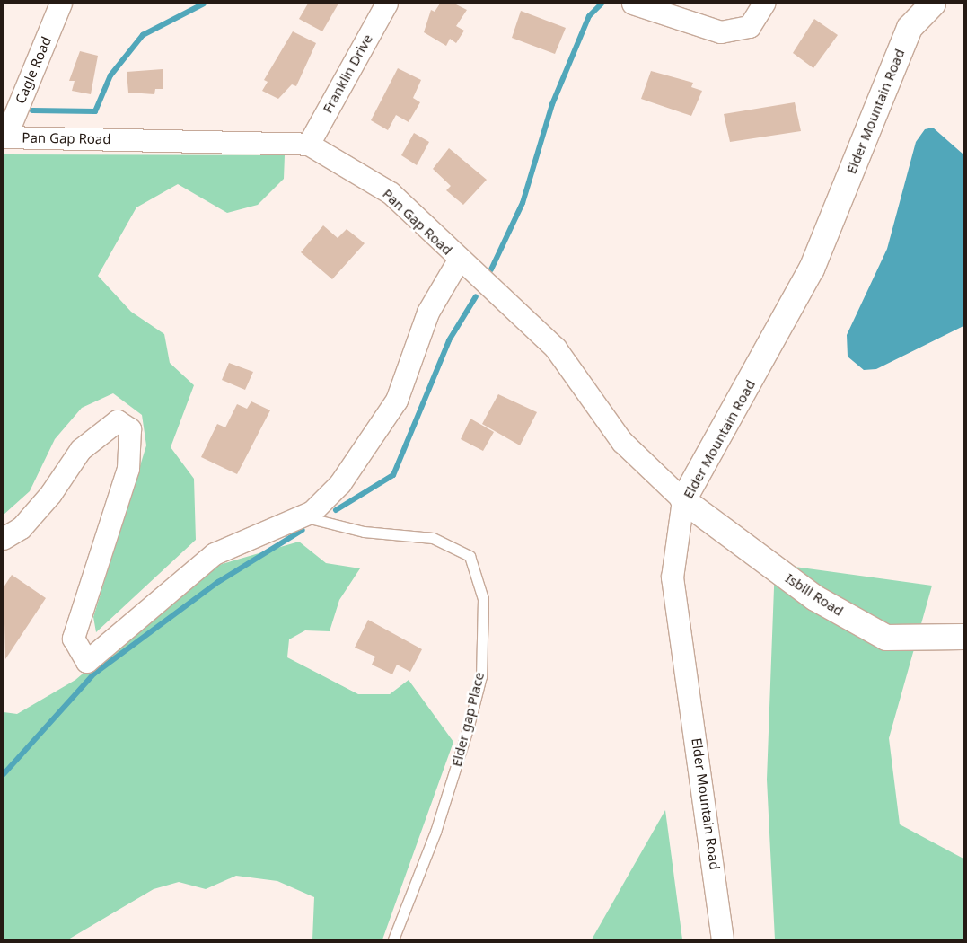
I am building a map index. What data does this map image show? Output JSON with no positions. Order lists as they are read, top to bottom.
{
  "streets": {
    "street": [
      "Cagle Road",
      "Franklin Drive",
      "Elder Mountain Road",
      "Pan Gap Road",
      "Isbill Road"
    ],
    "lane": ["Elder gap Place"]
  },
  "crossings": [
    ["Cagle Road", "Pan Gap Road"],
    ["Franklin Drive", "Pan Gap Road"],
    ["Elder Mountain Road", "Pan Gap Road"],
    ["Elder Mountain Road", "Isbill Road"],
    ["Pan Gap Road", "Isbill Road"]
  ]
}
